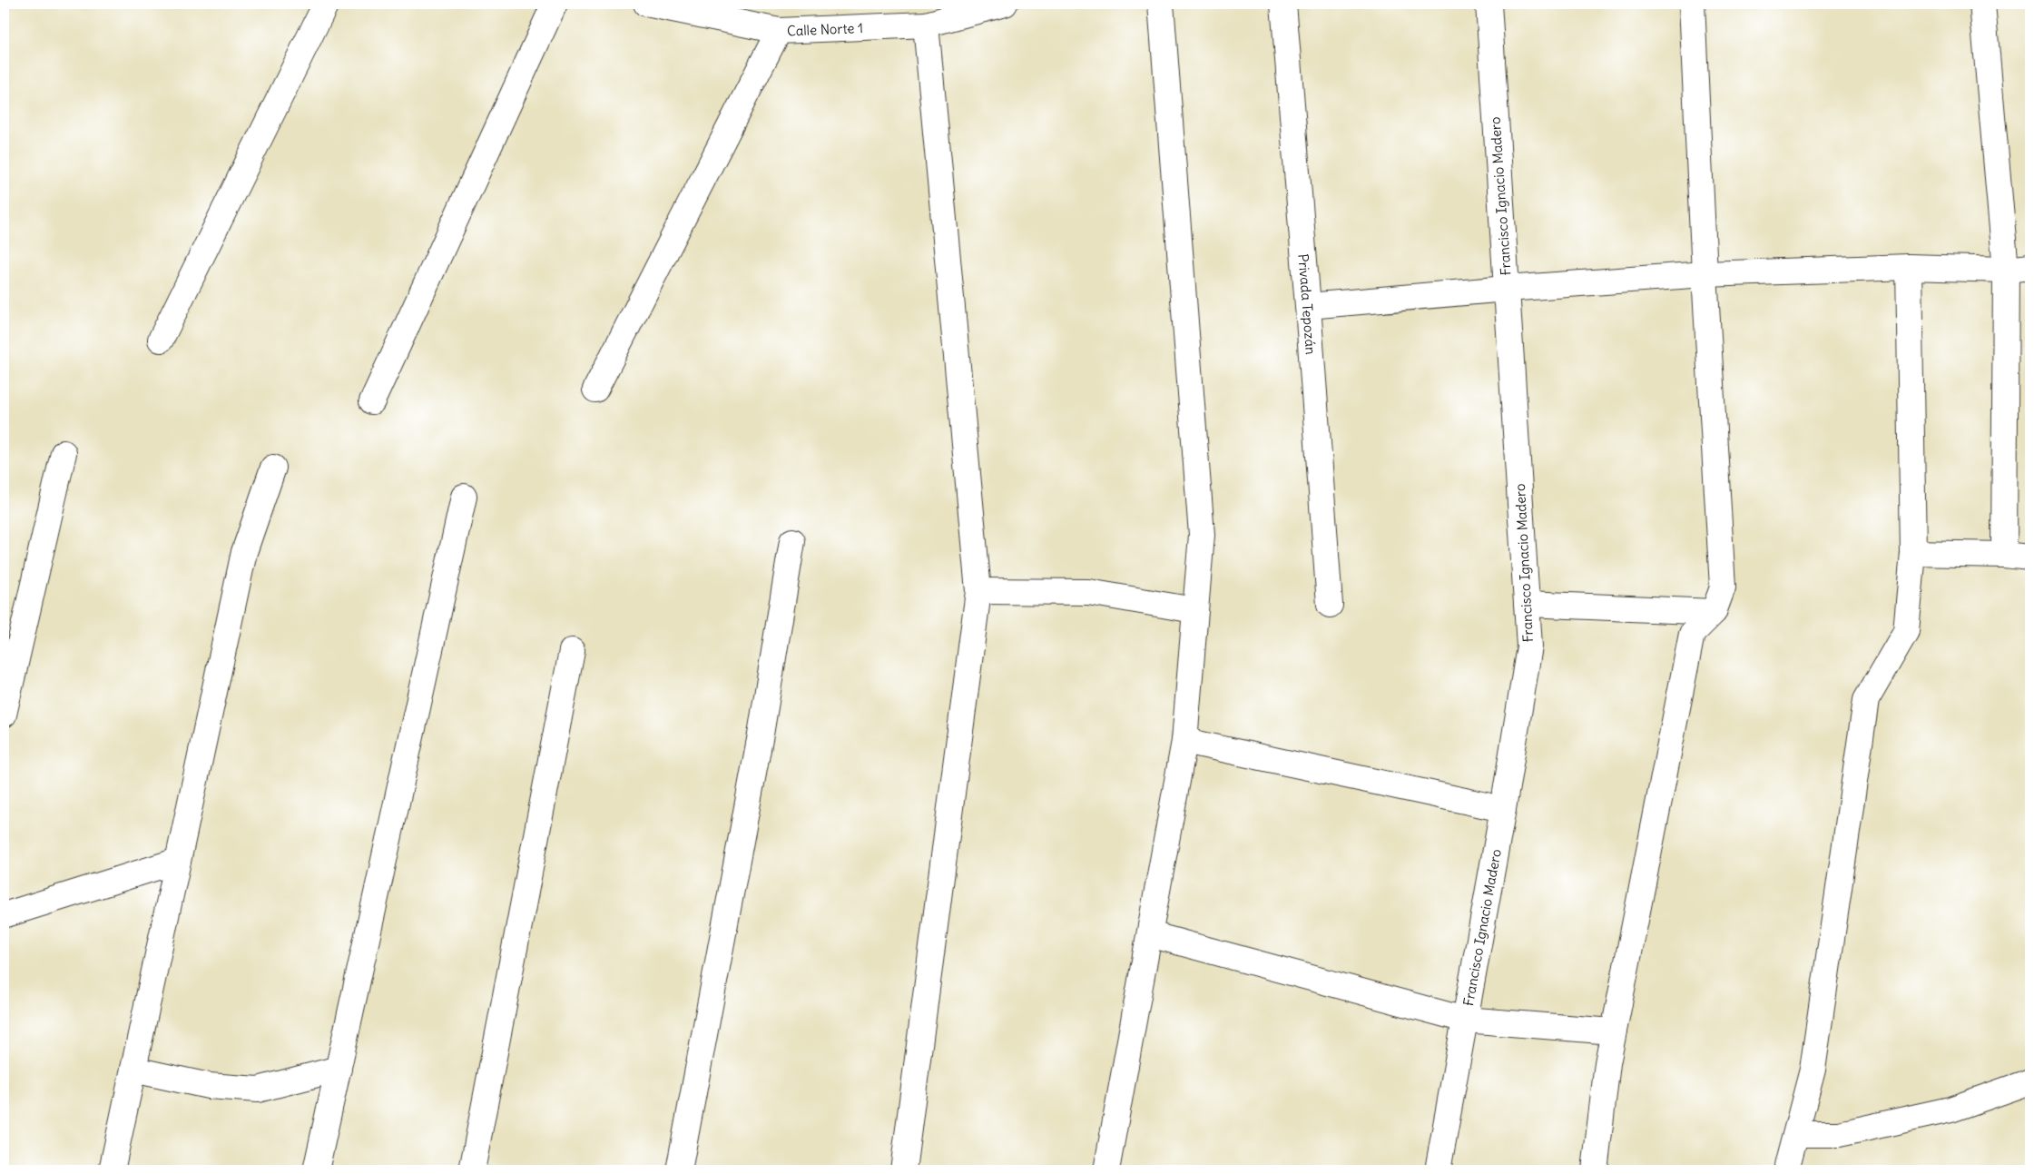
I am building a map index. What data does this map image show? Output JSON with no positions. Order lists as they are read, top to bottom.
{
  "streets": {
    "street": ["Calle Norte 1", "Francisco Ignacio Madero", "Privada Tepozán"]
  }
}
